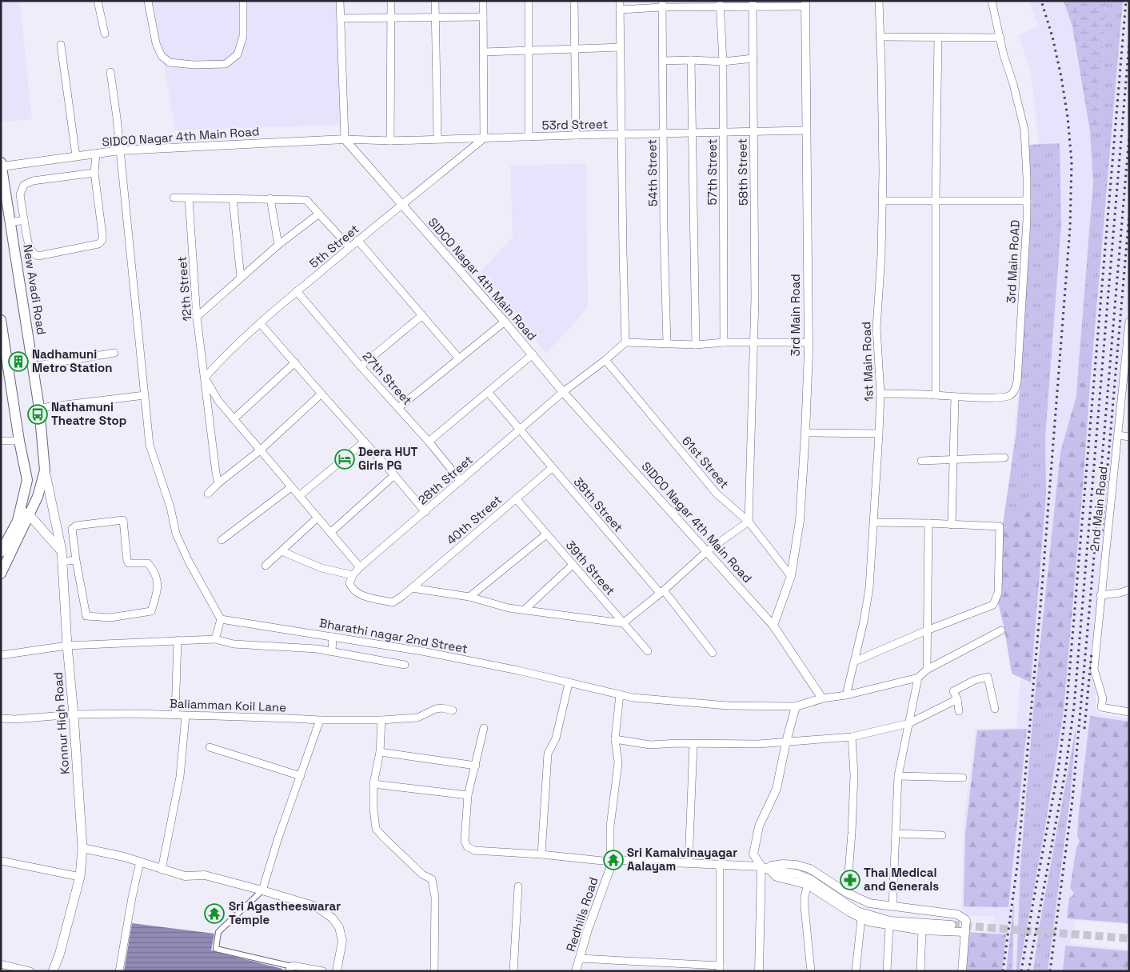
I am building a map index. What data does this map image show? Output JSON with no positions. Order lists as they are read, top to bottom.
{
  "streets": {
    "main road": ["New Avadi Road", "Konnur High Road"],
    "street": [
      "53rd Street",
      "SIDCO Nagar 4th Main Road",
      "57th Street",
      "58th Street",
      "54th Street",
      "5th Street",
      "3rd Main RoAD",
      "12th Street",
      "3rd Main Road",
      "1st Main Road",
      "27th Street",
      "61st Street",
      "28th Street",
      "38th Street",
      "2nd Main Road",
      "40th Street",
      "39th Street",
      "Bharathi nagar 2nd Street",
      "Baliamman Koil Lane",
      "Redhills Road"
    ]
  },
  "crossings": [
    ["53rd Street", "SIDCO Nagar 4th Main Road"],
    ["53rd Street", "57th Street"],
    ["53rd Street", "58th Street"],
    ["53rd Street", "54th Street"],
    ["53rd Street", "5th Street"],
    ["53rd Street", "3rd Main Road"],
    ["SIDCO Nagar 4th Main Road", "5th Street"],
    ["SIDCO Nagar 4th Main Road", "New Avadi Road"],
    ["SIDCO Nagar 4th Main Road", "3rd Main Road"],
    ["SIDCO Nagar 4th Main Road", "28th Street"],
    ["58th Street", "61st Street"],
    ["5th Street", "12th Street"],
    ["5th Street", "27th Street"],
    ["3rd Main RoAD", "1st Main Road"],
    ["New Avadi Road", "Konnur High Road"],
    ["3rd Main Road", "61st Street"],
    ["27th Street", "28th Street"],
    ["61st Street", "28th Street"],
    ["28th Street", "38th Street"],
    ["28th Street", "40th Street"],
    ["38th Street", "40th Street"],
    ["40th Street", "39th Street"],
    ["Baliamman Koil Lane", "Konnur High Road"]
  ],
  "places": {
    "building": ["Nadhamuni Metro Station"],
    "bus stop": ["Nathamuni Theatre Stop"],
    "hotel": ["Deera HUT Girls PG"],
    "temple": ["Sri Kamalvinayagar Aalayam", "Sri Agastheeswarar Temple"],
    "pharmacy": ["Thai Medical and Generals"]
  }
}
